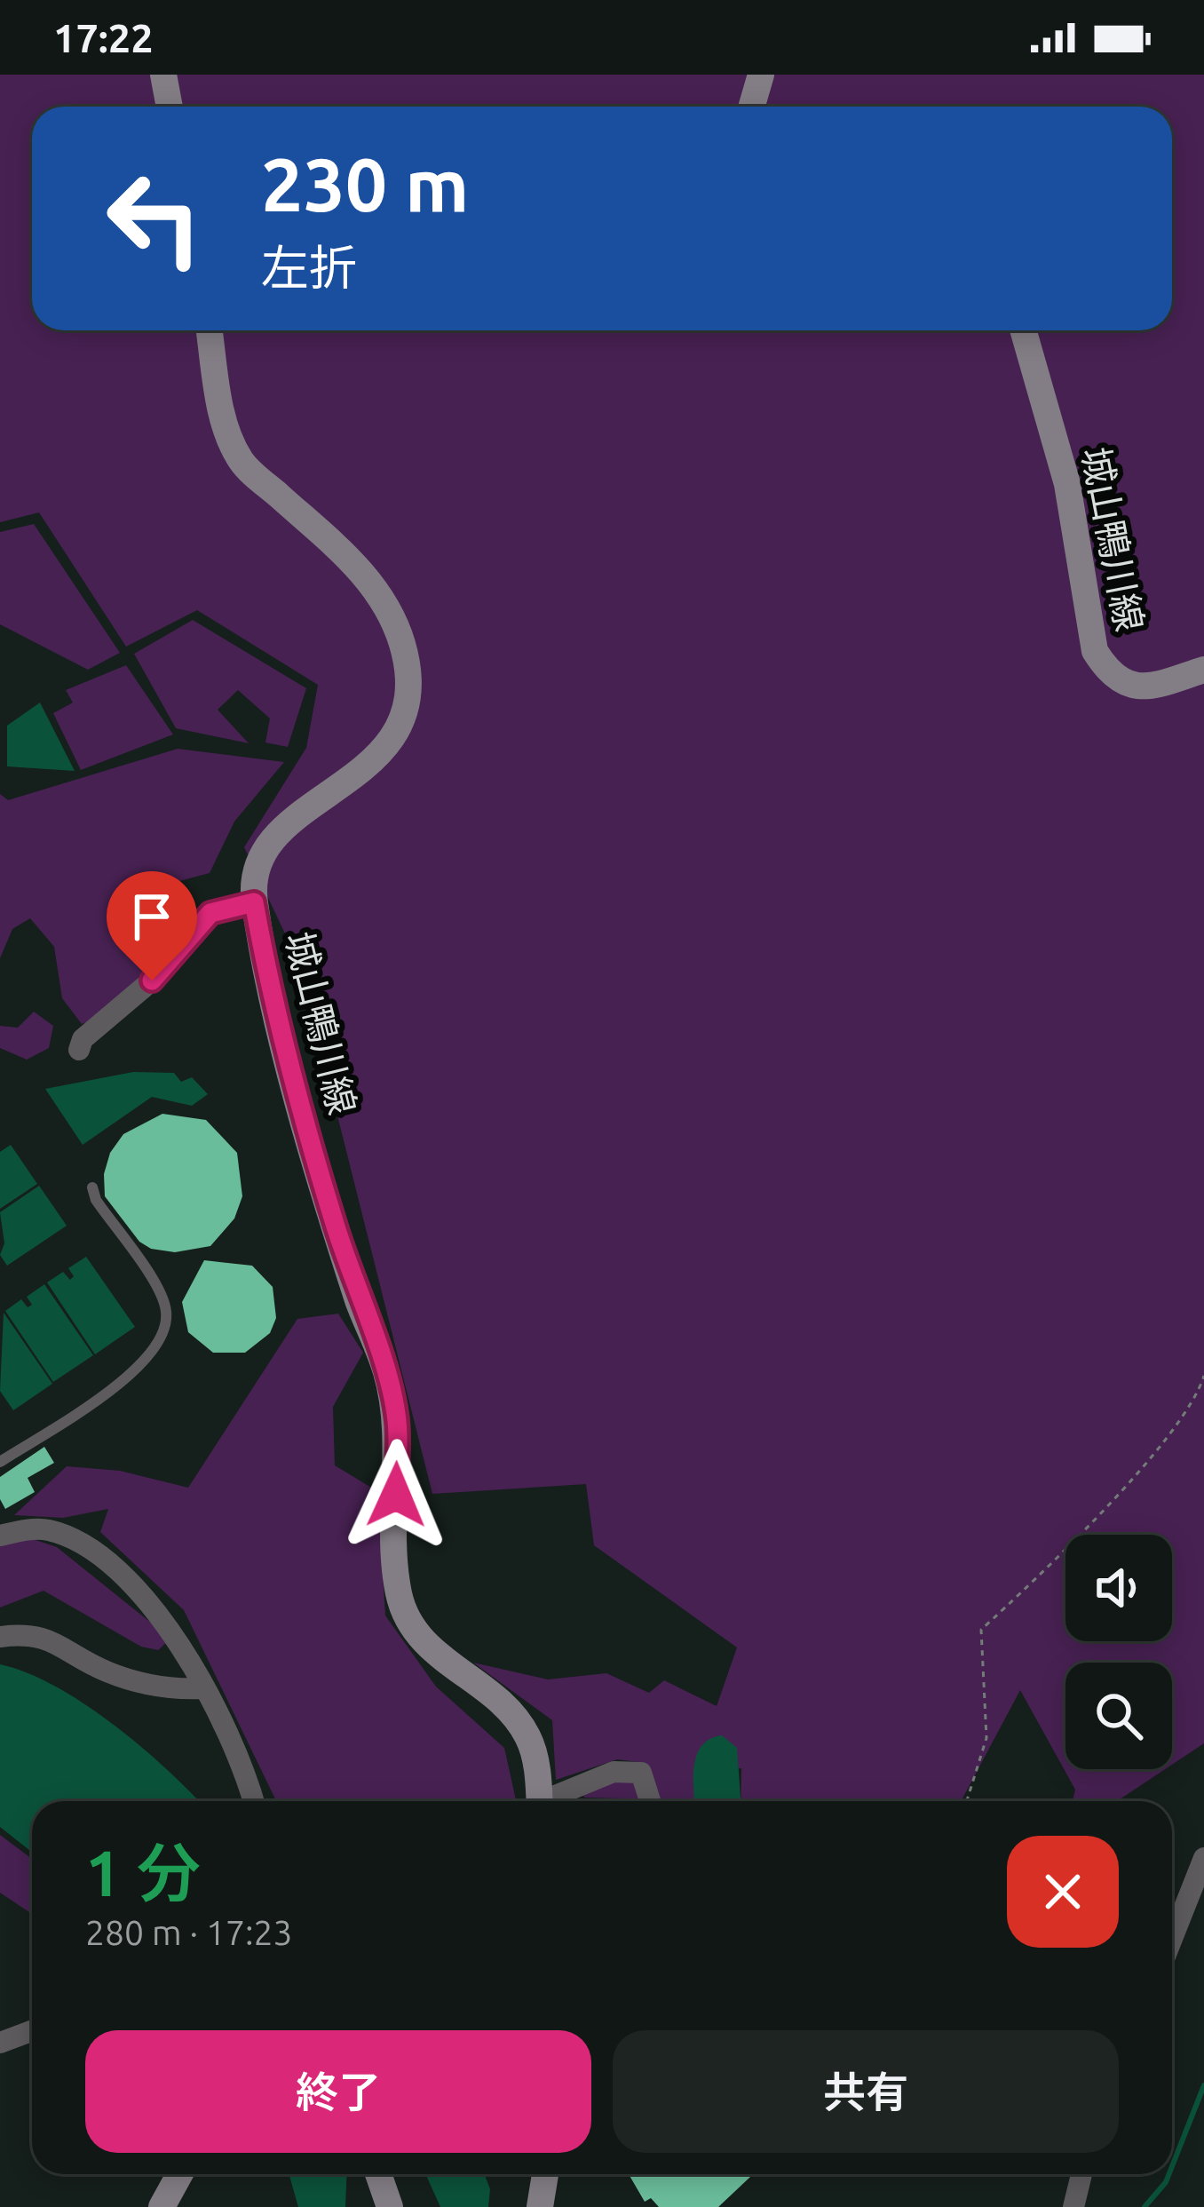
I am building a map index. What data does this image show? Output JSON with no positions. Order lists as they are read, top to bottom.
{
  "streets": {
    "main road": ["城山鴨川線"]
  },
  "page": {
    "status": "17:22",
    "turn": ["230 m", "左折"],
    "heading": ["1 分", "280 m · 17:23"],
    "buttons": ["終了", "共有"]
  }
}
